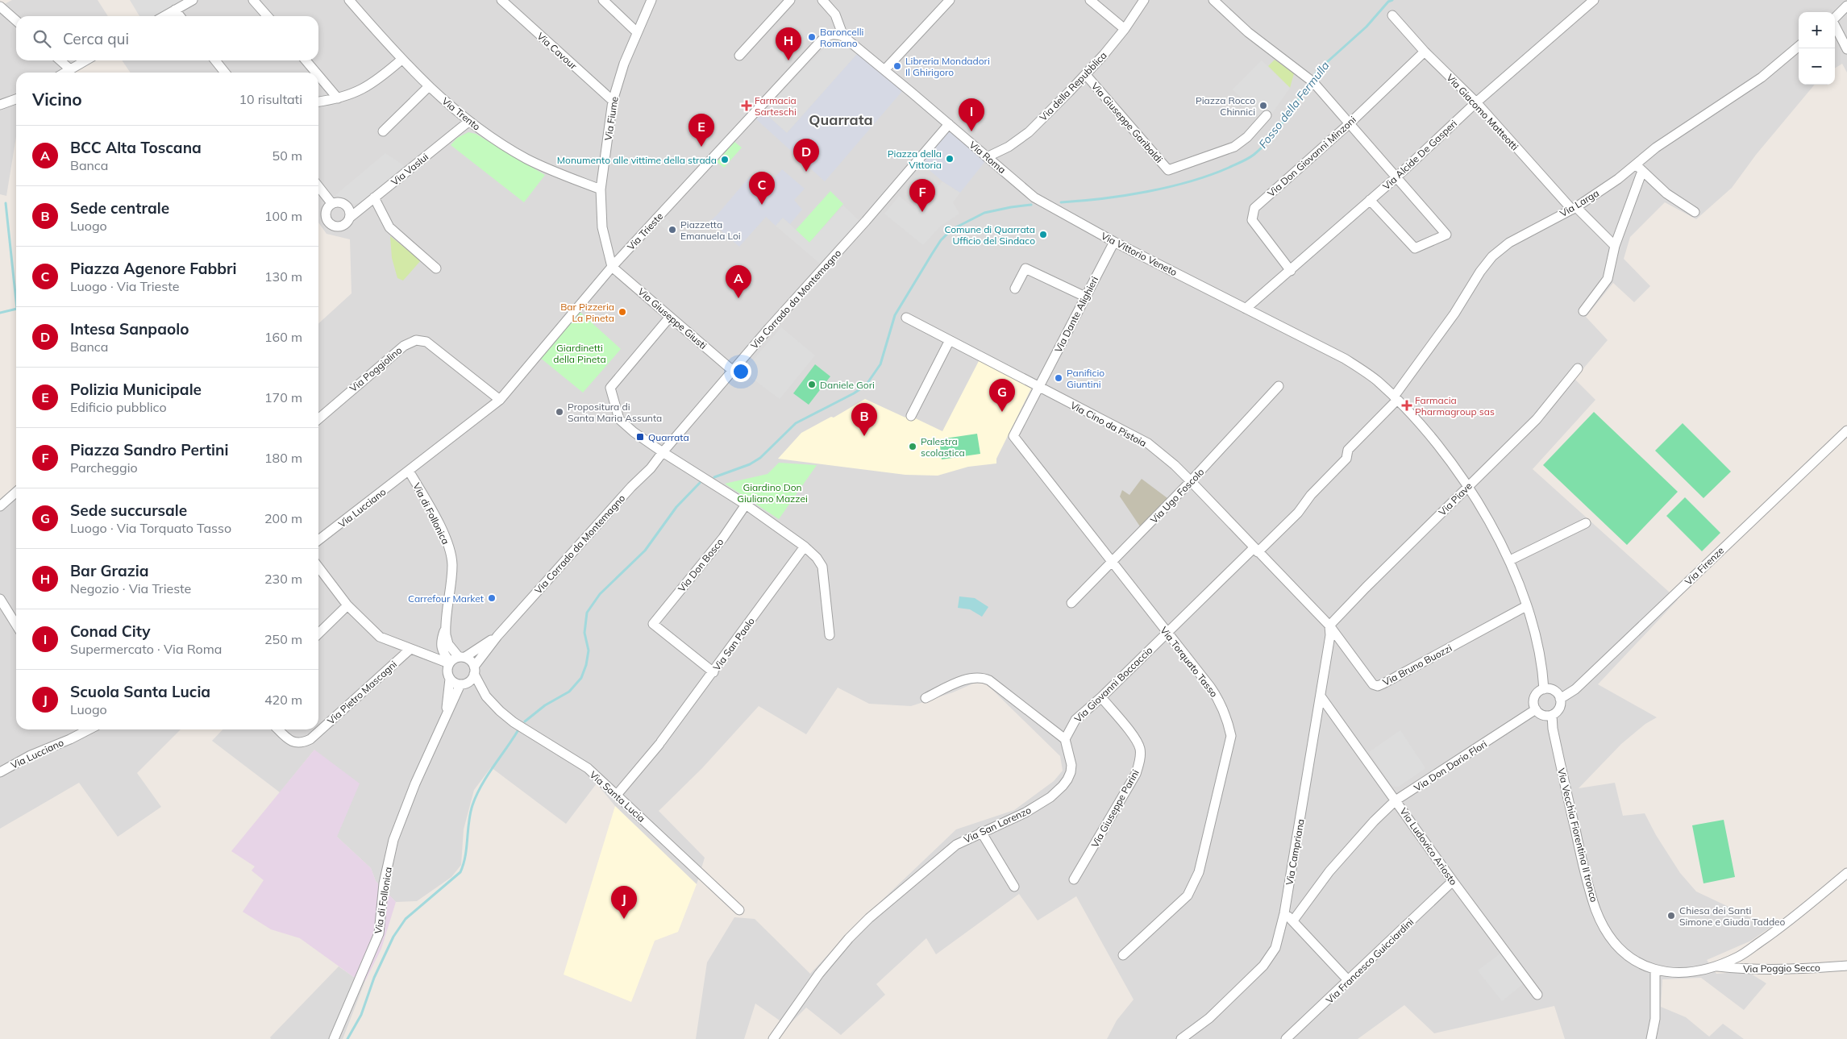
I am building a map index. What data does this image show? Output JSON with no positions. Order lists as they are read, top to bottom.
{
  "streets": {
    "street": [
      "Via Cavour",
      "Via della Repubblica",
      "Via Giacomo Matteotti",
      "Via Trento",
      "Via Fiume",
      "Via Giuseppe Garibaldi",
      "Via Alcide De Gasperi",
      "Via Don Giovanni Minzoni",
      "Via Roma",
      "Via Vaslui",
      "Via Larga",
      "Via Trieste",
      "Via Vittorio Veneto",
      "Via Corrado da Montemagno",
      "Via Dante Alighieri",
      "Via Giuseppe Giusti",
      "Via Poggiolino",
      "Via Cino da Pistoia",
      "Via Ugo Foscolo",
      "Via Piave",
      "Via Lucciano",
      "Via di Follonica",
      "Via Don Bosco",
      "Via Firenze",
      "Via San Paolo",
      "Via Torquato Tasso",
      "Via Bruno Buozzi",
      "Via Giovanni Boccaccio",
      "Via Pietro Mascagni",
      "Via Don Dario Flori",
      "Via Santa Lucia",
      "Via Giuseppe Parini",
      "Via San Lorenzo",
      "Via Vecchia Fiorentina II tronco",
      "Via Ludovico Ariosto",
      "Via Campriana",
      "Via Francesco Guicciardini",
      "Via Poggio Secco"
    ]
  },
  "crossings": [
    ["Via Cavour", "Via Fiume"],
    ["Via della Repubblica", "Via Giuseppe Garibaldi"],
    ["Via della Repubblica", "Via Roma"],
    ["Via Giacomo Matteotti", "Via Alcide De Gasperi"],
    ["Via Giacomo Matteotti", "Via Don Giovanni Minzoni"],
    ["Via Giacomo Matteotti", "Via Larga"],
    ["Via Trento", "Via Fiume"],
    ["Via Trento", "Via Vaslui"],
    ["Via Fiume", "Via Trieste"],
    ["Via Fiume", "Via Giuseppe Giusti"],
    ["Via Alcide De Gasperi", "Via Don Giovanni Minzoni"],
    ["Via Alcide De Gasperi", "Via Vittorio Veneto"],
    ["Via Roma", "Via Vittorio Veneto"],
    ["Via Roma", "Via Corrado da Montemagno"],
    ["Via Larga", "Via Cino da Pistoia"],
    ["Via Larga", "Via Giovanni Boccaccio"],
    ["Via Trieste", "Via Giuseppe Giusti"],
    ["Via Trieste", "Via Poggiolino"],
    ["Via Trieste", "Via Lucciano"],
    ["Via Trieste", "Via di Follonica"],
    ["Via Vittorio Veneto", "Via Dante Alighieri"],
    ["Via Corrado da Montemagno", "Via Giuseppe Giusti"],
    ["Via Corrado da Montemagno", "Via di Follonica"],
    ["Via Corrado da Montemagno", "Via Santa Lucia"],
    ["Via Dante Alighieri", "Via Cino da Pistoia"],
    ["Via Dante Alighieri", "Via Torquato Tasso"],
    ["Via Cino da Pistoia", "Via Ugo Foscolo"],
    ["Via Cino da Pistoia", "Via Piave"],
    ["Via Cino da Pistoia", "Via Torquato Tasso"],
    ["Via Cino da Pistoia", "Via Bruno Buozzi"],
    ["Via Cino da Pistoia", "Via Giovanni Boccaccio"],
    ["Via Cino da Pistoia", "Via Campriana"],
    ["Via Ugo Foscolo", "Via Torquato Tasso"],
    ["Via Piave", "Via Bruno Buozzi"],
    ["Via Piave", "Via Campriana"],
    ["Via Lucciano", "Via di Follonica"],
    ["Via di Follonica", "Via Santa Lucia"],
    ["Via Don Bosco", "Via San Paolo"],
    ["Via Firenze", "Via Don Dario Flori"],
    ["Via Firenze", "Via Vecchia Fiorentina II tronco"],
    ["Via San Paolo", "Via Santa Lucia"],
    ["Via Torquato Tasso", "Via Giovanni Boccaccio"],
    ["Via Bruno Buozzi", "Via Campriana"],
    ["Via Giovanni Boccaccio", "Via Giuseppe Parini"],
    ["Via Giovanni Boccaccio", "Via San Lorenzo"],
    ["Via Don Dario Flori", "Via Vecchia Fiorentina II tronco"],
    ["Via Don Dario Flori", "Via Ludovico Ariosto"],
    ["Via Vecchia Fiorentina II tronco", "Via Poggio Secco"],
    ["Via Ludovico Ariosto", "Via Campriana"],
    ["Via Ludovico Ariosto", "Via Francesco Guicciardini"]
  ],
  "districts": ["Quarrata"],
  "water": ["Fosso della Fermulla"],
  "parks": ["Giardinetti della Pineta", "Giardino Don Giuliano Mazzei"],
  "places": {
    "other": [
      "Baroncelli Romano",
      "Libreria Mondadori Il Ghirigoro",
      "Piazza Rocco Chinnici",
      "Piazza della Vittoria",
      "Monumento alle vittime della strada",
      "Piazzetta Emanuela Loi",
      "Comune di Quarrata Ufficio del Sindaco",
      "Bar Pizzeria La Pineta",
      "Panificio Giuntini",
      "Daniele Gori",
      "Propositura di Santa Maria Assunta",
      "Palestra scolastica",
      "Carrefour Market",
      "Chiesa dei Santi Simone e Giuda Taddeo"
    ],
    "health": ["Farmacia Sarteschi", "Farmacia Pharmagroup sas"],
    "transit": ["Quarrata"]
  },
  "page": {
    "map_buttons": ["+", "−"],
    "search": "Cerca qui",
    "pins": [
      "H",
      "I",
      "E",
      "D",
      "C",
      "F",
      "A",
      "G",
      "B",
      "J"
    ],
    "heading": ["Vicino", "10 risultati"],
    "list": [
      {
        "mark": "A",
        "name": "BCC Alta Toscana",
        "note": "Banca",
        "value": "50 m"
      },
      {
        "mark": "B",
        "name": "Sede centrale",
        "note": "Luogo",
        "value": "100 m"
      },
      {
        "mark": "C",
        "name": "Piazza Agenore Fabbri",
        "note": "Luogo · Via Trieste",
        "value": "130 m"
      },
      {
        "mark": "D",
        "name": "Intesa Sanpaolo",
        "note": "Banca",
        "value": "160 m"
      },
      {
        "mark": "E",
        "name": "Polizia Municipale",
        "note": "Edificio pubblico",
        "value": "170 m"
      },
      {
        "mark": "F",
        "name": "Piazza Sandro Pertini",
        "note": "Parcheggio",
        "value": "180 m"
      },
      {
        "mark": "G",
        "name": "Sede succursale",
        "note": "Luogo · Via Torquato Tasso",
        "value": "200 m"
      },
      {
        "mark": "H",
        "name": "Bar Grazia",
        "note": "Negozio · Via Trieste",
        "value": "230 m"
      },
      {
        "mark": "I",
        "name": "Conad City",
        "note": "Supermercato · Via Roma",
        "value": "250 m"
      },
      {
        "mark": "J",
        "name": "Scuola Santa Lucia",
        "note": "Luogo",
        "value": "420 m"
      }
    ]
  }
}
